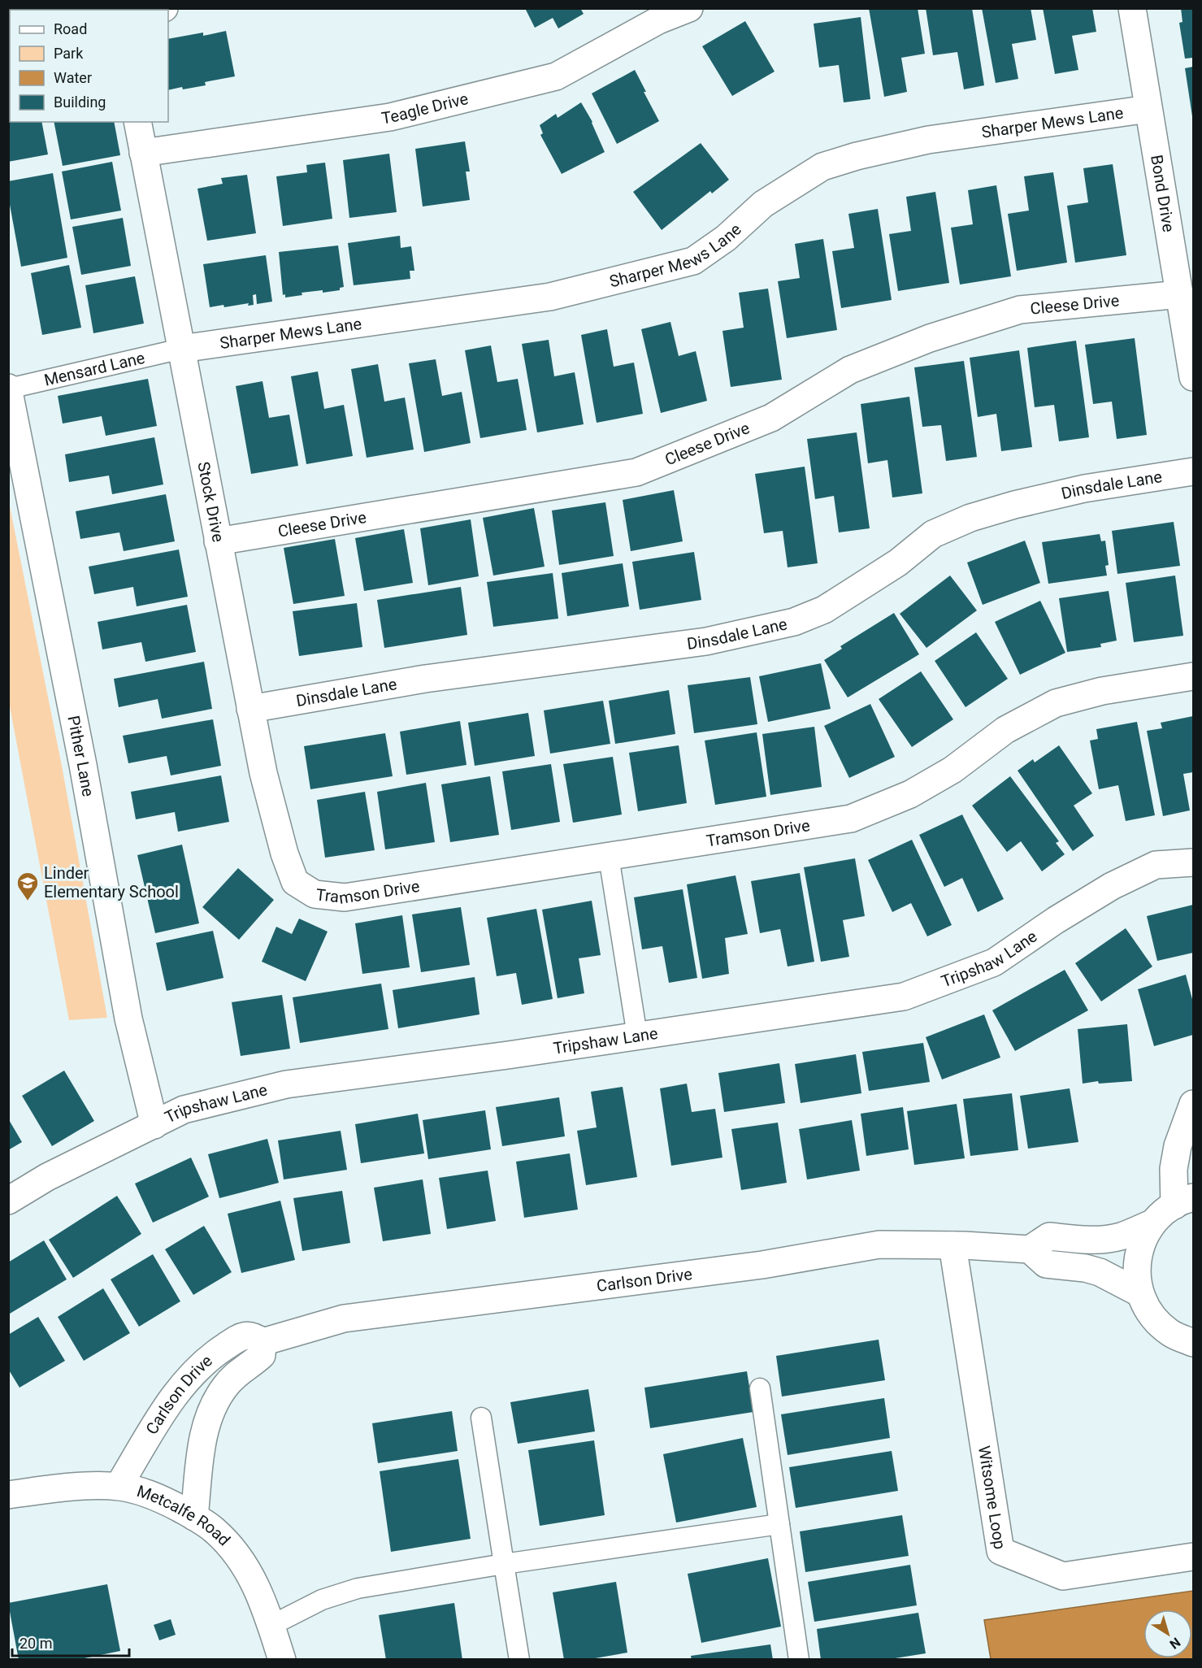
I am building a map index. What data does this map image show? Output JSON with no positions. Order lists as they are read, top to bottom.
{
  "streets": {
    "street": [
      "Teagle Drive",
      "Sharper Mews Lane",
      "Bond Drive",
      "Cleese Drive",
      "Dinsdale Lane",
      "Stock Drive",
      "Pither Lane",
      "Tramson Drive",
      "Tripshaw Lane",
      "Carlson Drive",
      "Witsome Loop",
      "Metcalfe Road"
    ],
    "lane": ["Mensard Lane"]
  },
  "crossings": [
    ["Teagle Drive", "Stock Drive"],
    ["Sharper Mews Lane", "Bond Drive"],
    ["Sharper Mews Lane", "Mensard Lane"],
    ["Sharper Mews Lane", "Stock Drive"],
    ["Bond Drive", "Cleese Drive"],
    ["Cleese Drive", "Stock Drive"],
    ["Mensard Lane", "Stock Drive"],
    ["Mensard Lane", "Pither Lane"],
    ["Dinsdale Lane", "Stock Drive"],
    ["Stock Drive", "Tramson Drive"],
    ["Pither Lane", "Tripshaw Lane"],
    ["Carlson Drive", "Witsome Loop"],
    ["Carlson Drive", "Metcalfe Road"]
  ],
  "places": {
    "school or university": ["Linder Elementary School"]
  },
  "legend": [
    "Road",
    "Park",
    "Water",
    "Building"
  ],
  "scale_bar": "20 m",
  "north": "bottom right"
}
